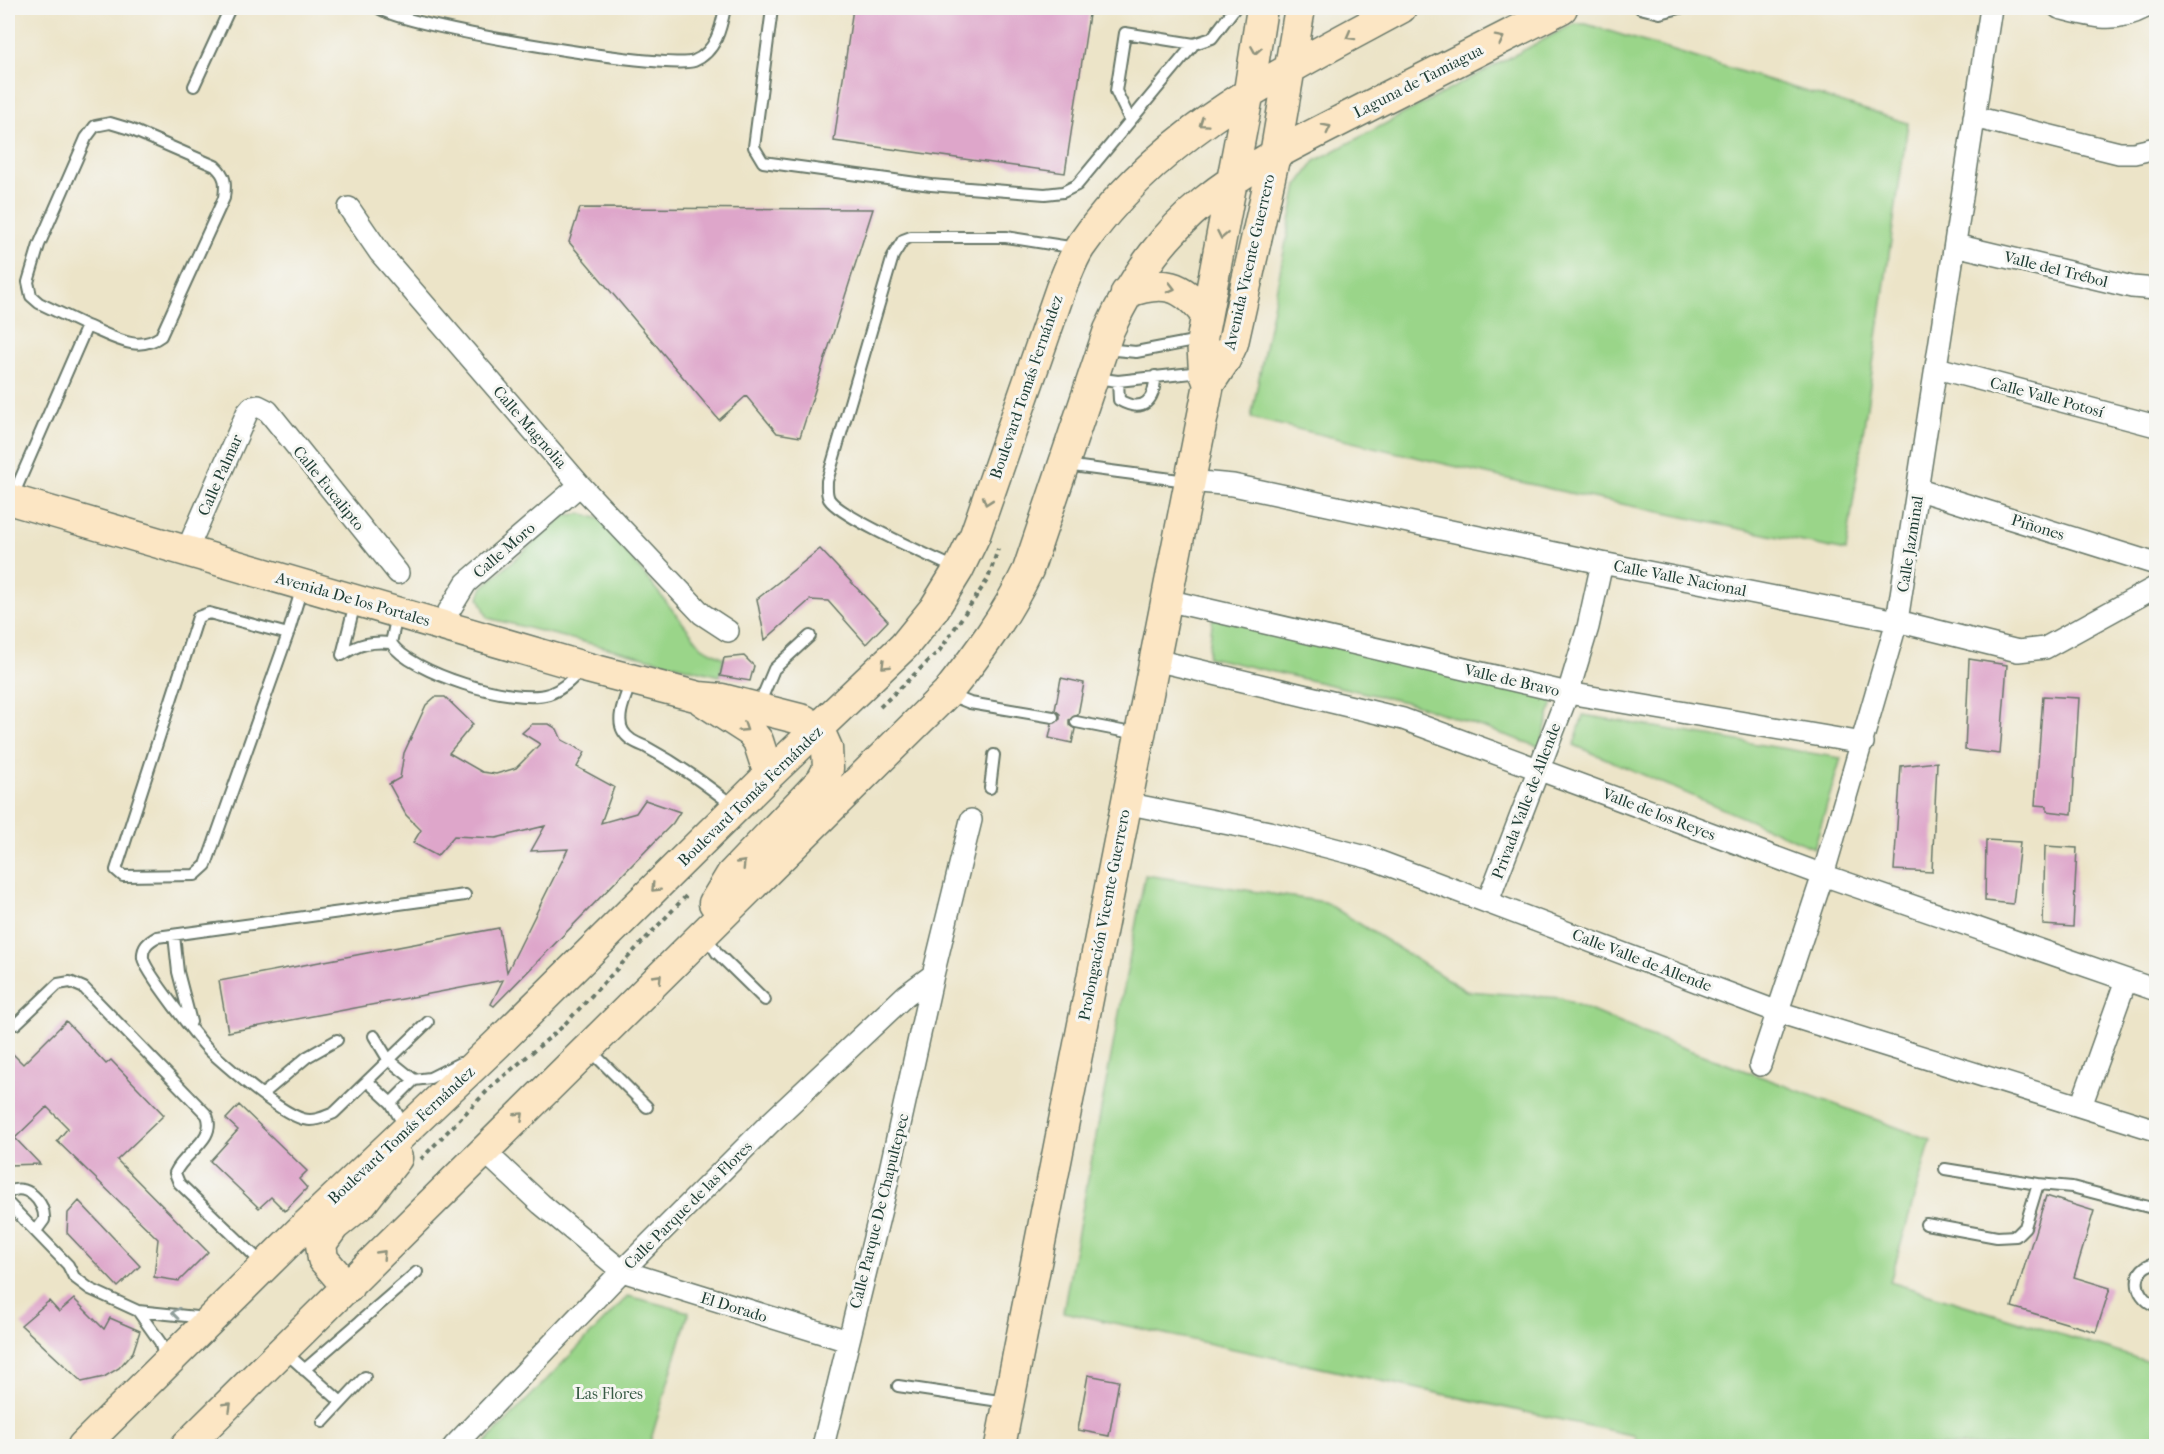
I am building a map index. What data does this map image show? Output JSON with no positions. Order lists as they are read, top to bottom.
{
  "streets": {
    "main road": [
      "Laguna de Tamiagua",
      "Avenida Vicente Guerrero",
      "Boulevard Tomás Fernández",
      "Avenida De los Portales",
      "Prolongación Vicente Guerrero"
    ],
    "street": [
      "Valle del Trébol",
      "Calle Valle Potosí",
      "Calle Magnolia",
      "Calle Palmar",
      "Calle Eucalipto",
      "Piñones",
      "Calle Jazminal",
      "Calle Moro",
      "Calle Valle Nacional",
      "Valle de Bravo",
      "Privada Valle de Allende",
      "Valle de los Reyes",
      "Calle Valle de Allende",
      "Calle Parque de las Flores",
      "Calle Parque De Chapultepec",
      "El Dorado"
    ]
  },
  "crossings": [
    ["Laguna de Tamiagua", "Avenida Vicente Guerrero"],
    ["Avenida Vicente Guerrero", "Boulevard Tomás Fernández"],
    ["Avenida Vicente Guerrero", "Prolongación Vicente Guerrero"],
    ["Valle del Trébol", "Calle Jazminal"],
    ["Boulevard Tomás Fernández", "Avenida De los Portales"],
    ["Calle Valle Potosí", "Calle Jazminal"],
    ["Calle Magnolia", "Calle Moro"],
    ["Calle Palmar", "Calle Eucalipto"],
    ["Calle Palmar", "Avenida De los Portales"],
    ["Piñones", "Calle Jazminal"],
    ["Calle Jazminal", "Calle Valle Nacional"],
    ["Calle Jazminal", "Valle de Bravo"],
    ["Calle Jazminal", "Valle de los Reyes"],
    ["Calle Jazminal", "Calle Valle de Allende"],
    ["Calle Moro", "Avenida De los Portales"],
    ["Calle Valle Nacional", "Privada Valle de Allende"],
    ["Calle Valle Nacional", "Prolongación Vicente Guerrero"],
    ["Valle de Bravo", "Privada Valle de Allende"],
    ["Valle de Bravo", "Prolongación Vicente Guerrero"],
    ["Privada Valle de Allende", "Valle de los Reyes"],
    ["Privada Valle de Allende", "Calle Valle de Allende"],
    ["Valle de los Reyes", "Prolongación Vicente Guerrero"],
    ["Prolongación Vicente Guerrero", "Calle Valle de Allende"],
    ["Calle Parque de las Flores", "Calle Parque De Chapultepec"],
    ["Calle Parque de las Flores", "El Dorado"],
    ["Calle Parque De Chapultepec", "El Dorado"]
  ],
  "parks": ["Las Flores"]
}
